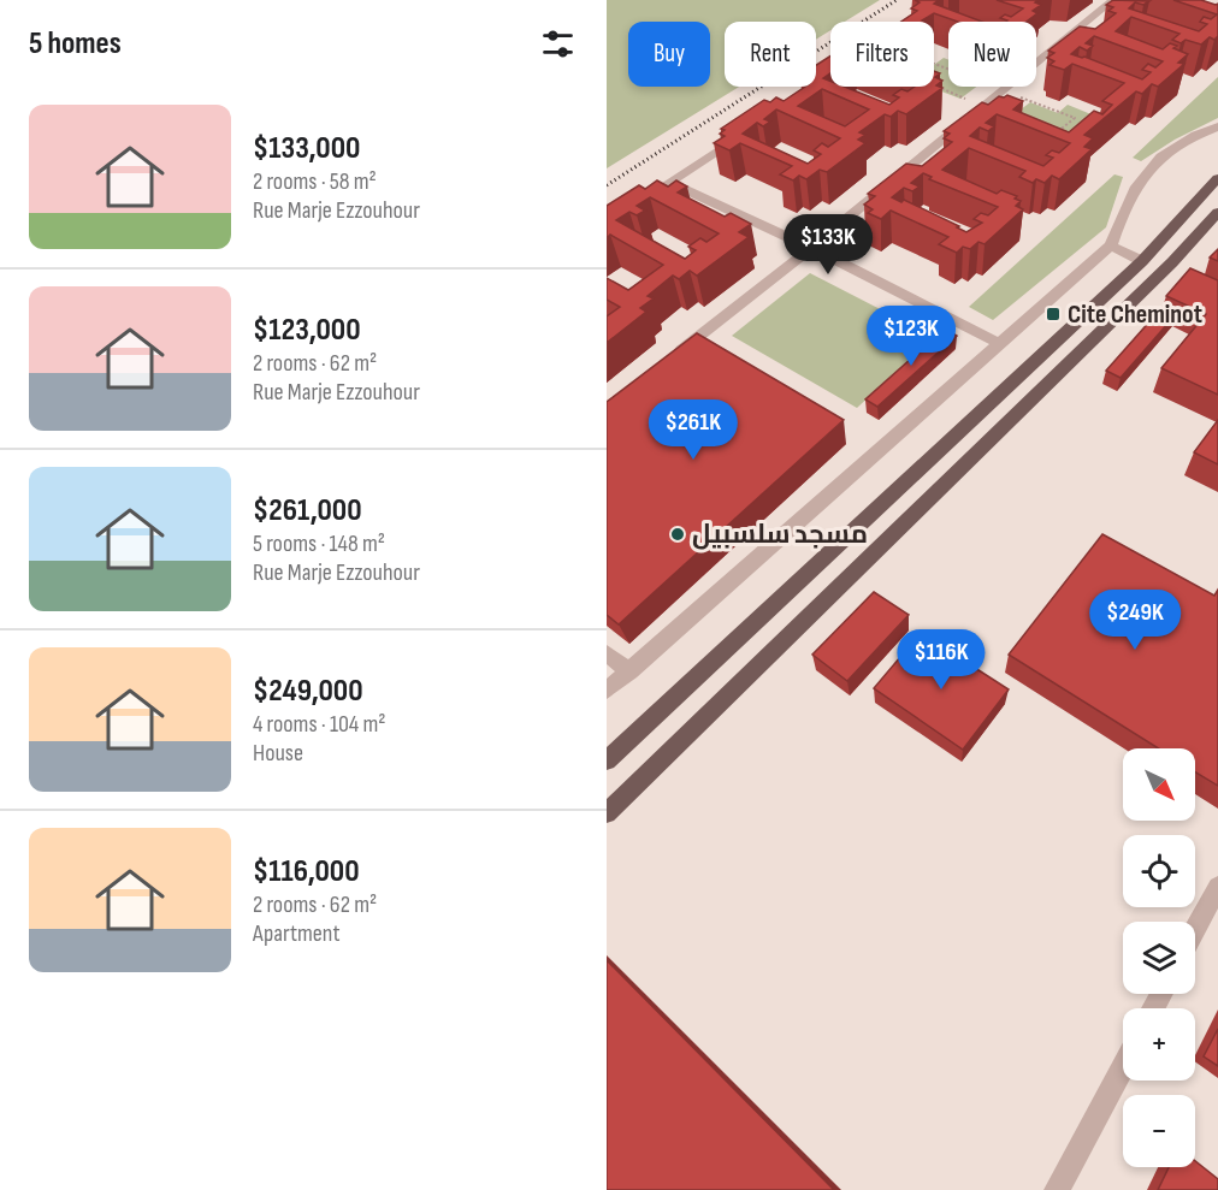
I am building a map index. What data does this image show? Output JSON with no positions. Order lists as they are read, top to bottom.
{
  "places": {
    "transit": ["Cite Cheminot"],
    "other": ["مسجد سلسبيل"]
  },
  "north": "bottom right",
  "page": {
    "heading": "5 homes",
    "chip": [
      "Buy",
      "Rent",
      "Filters",
      "New"
    ],
    "list": [
      {
        "name": "$133,000",
        "note": "2 rooms · 58 m² · Rue Marje Ezzouhour"
      },
      {
        "name": "$123,000",
        "note": "2 rooms · 62 m² · Rue Marje Ezzouhour"
      },
      {
        "name": "$261,000",
        "note": "5 rooms · 148 m² · Rue Marje Ezzouhour"
      },
      {
        "name": "$249,000",
        "note": "4 rooms · 104 m² · House"
      },
      {
        "name": "$116,000",
        "note": "2 rooms · 62 m² · Apartment"
      }
    ],
    "price": [
      "$133K",
      "$123K",
      "$261K",
      "$249K",
      "$116K"
    ],
    "map_buttons": ["+", "−"]
  }
}
